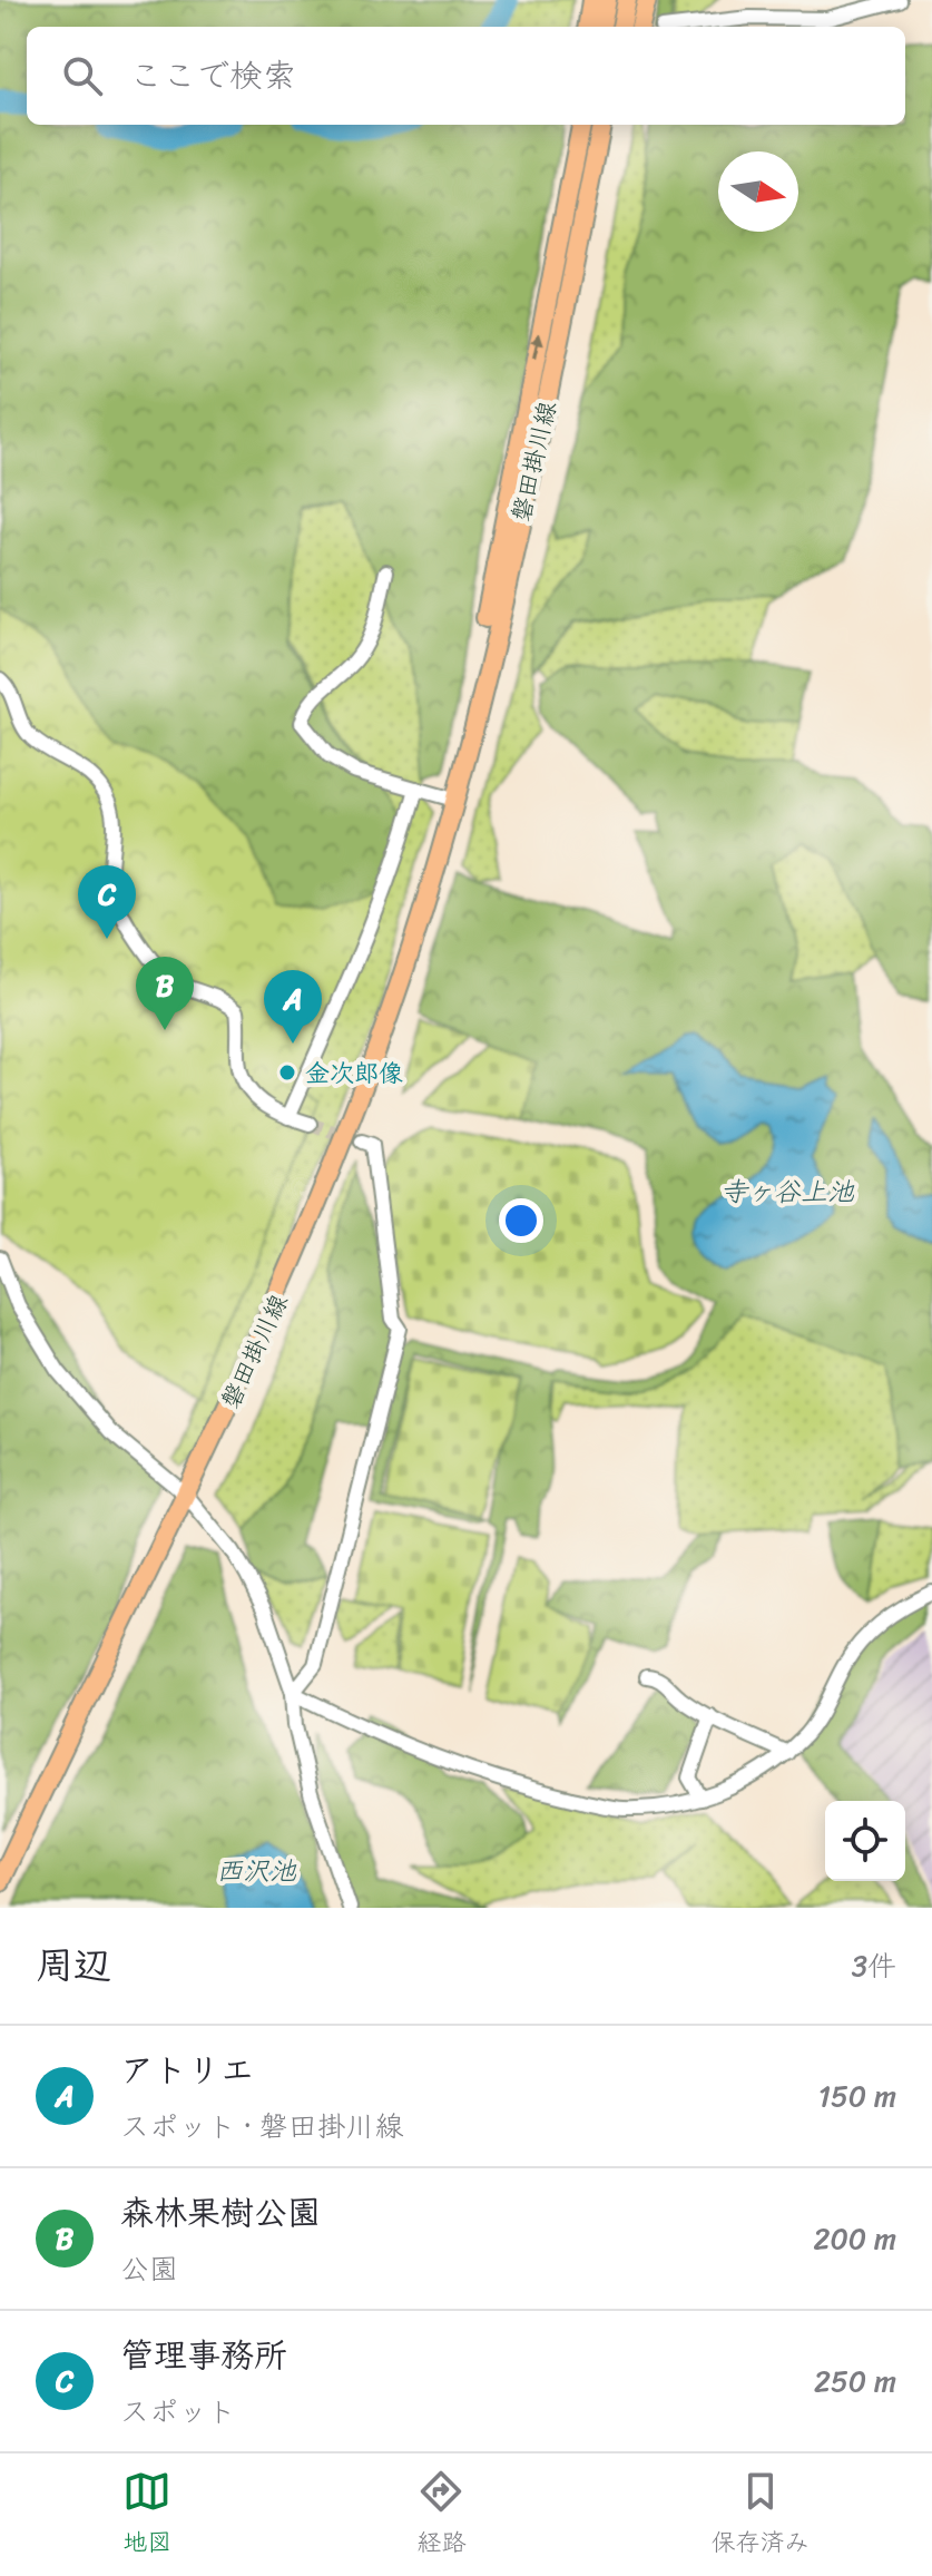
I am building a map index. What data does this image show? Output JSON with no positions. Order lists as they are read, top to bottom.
{
  "streets": {
    "main road": ["磐田掛川線"]
  },
  "water": ["寺ヶ谷上池", "西沢池"],
  "places": ["金次郎像"],
  "north": "right",
  "page": {
    "search": "ここで検索",
    "pins": ["C", "B", "A"],
    "heading": ["周辺", "3件"],
    "list": [
      {
        "mark": "A",
        "name": "アトリエ",
        "note": "スポット · 磐田掛川線",
        "value": "150 m"
      },
      {
        "mark": "B",
        "name": "森林果樹公園",
        "note": "公園",
        "value": "200 m"
      },
      {
        "mark": "C",
        "name": "管理事務所",
        "note": "スポット",
        "value": "250 m"
      }
    ],
    "nav": ["地図", "経路", "保存済み"]
  }
}
